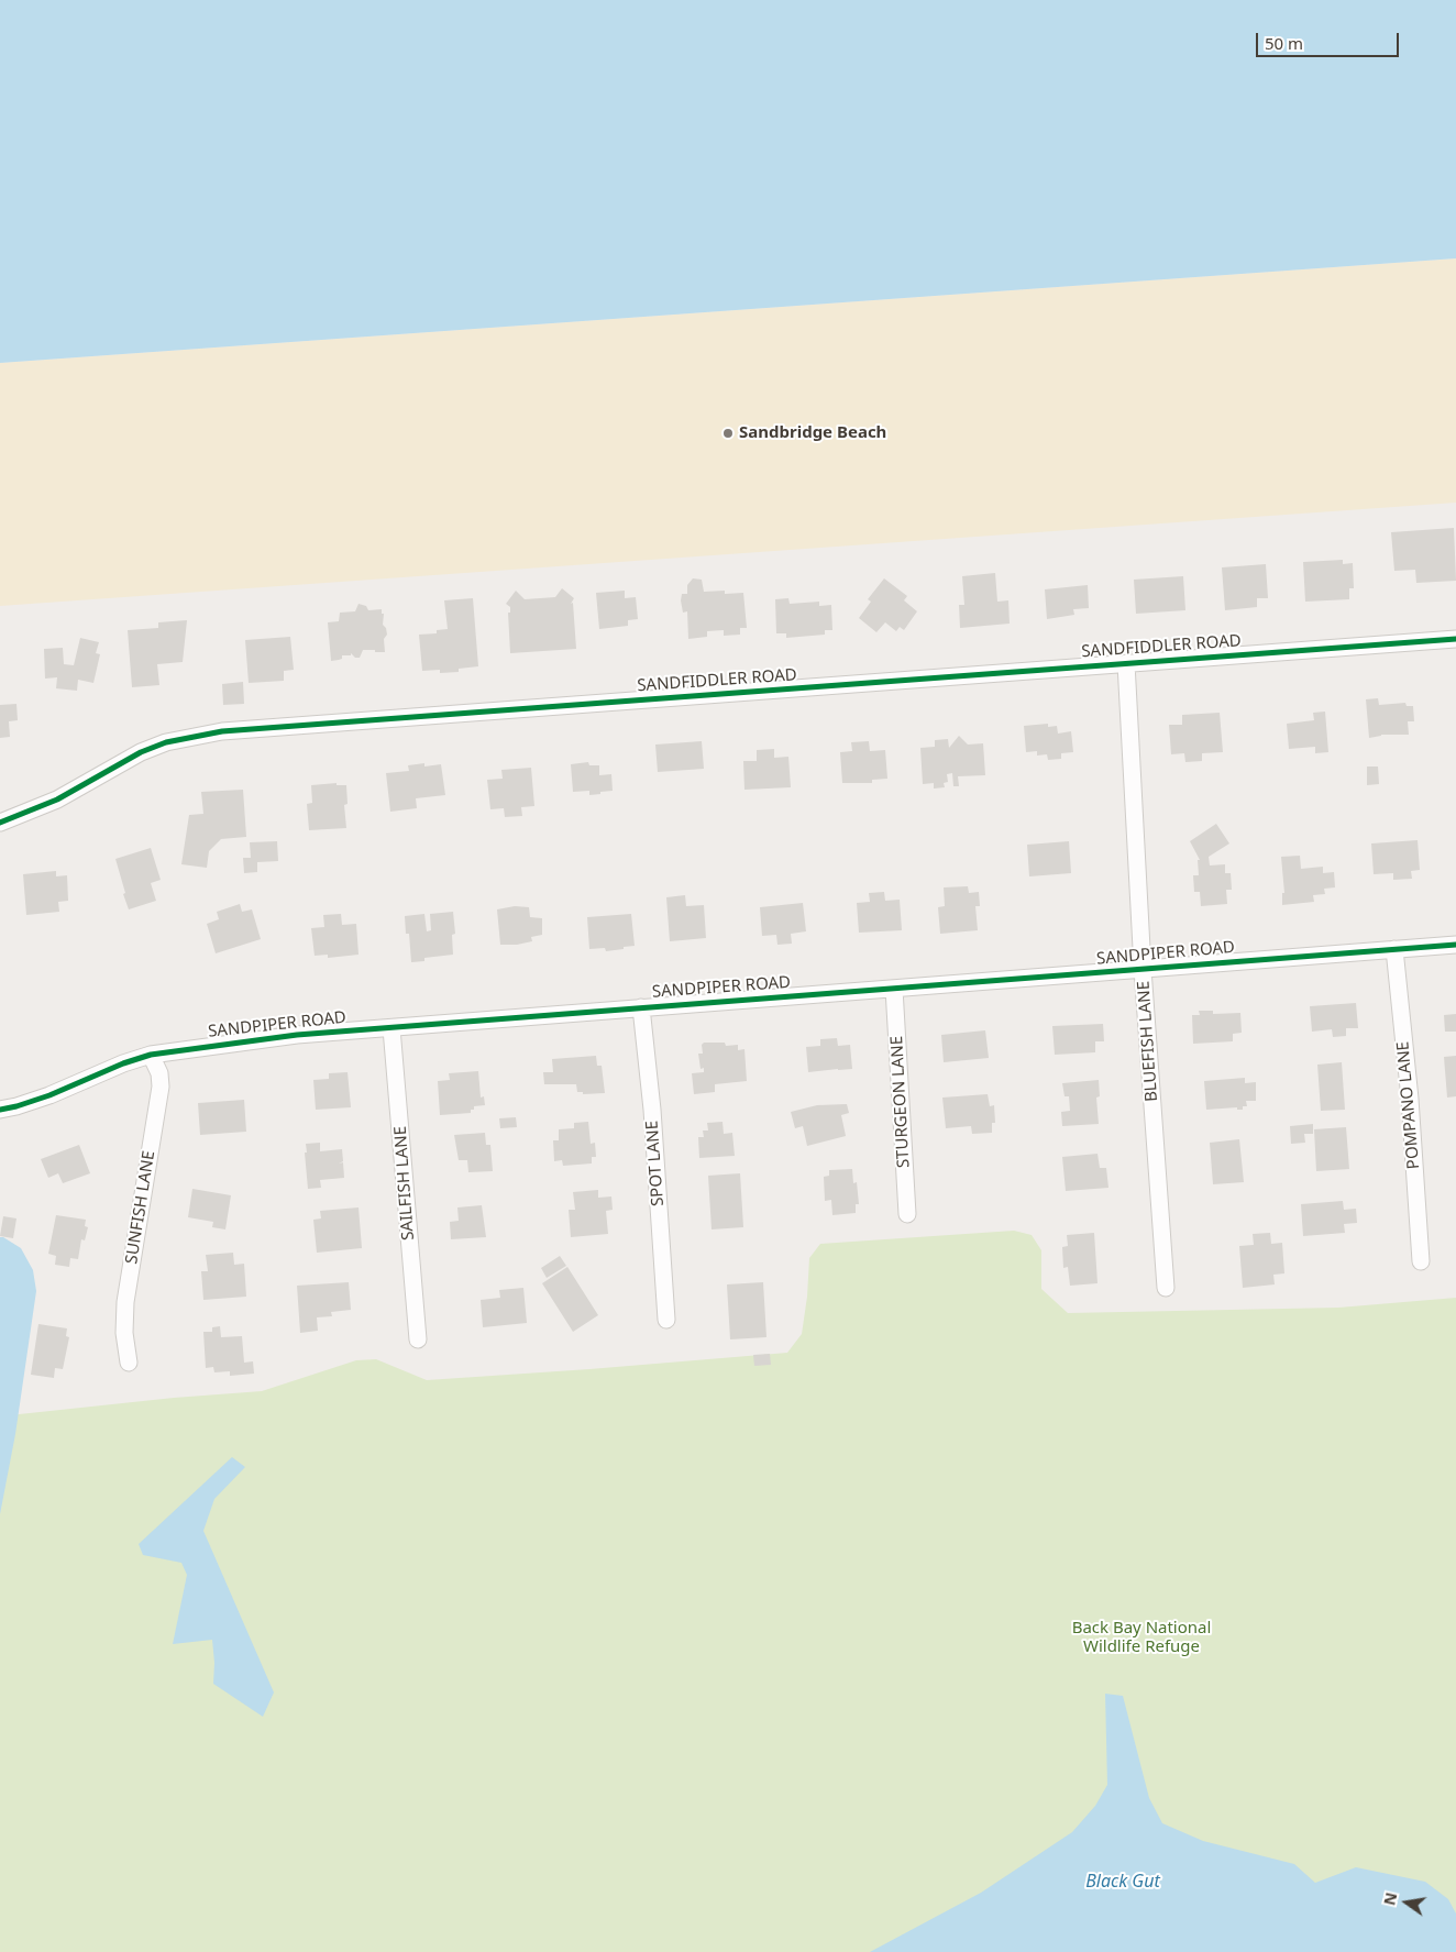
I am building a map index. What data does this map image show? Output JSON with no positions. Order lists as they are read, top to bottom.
{
  "streets": {
    "street": [
      "SANDFIDDLER ROAD",
      "SANDPIPER ROAD",
      "BLUEFISH LANE",
      "STURGEON LANE",
      "POMPANO LANE",
      "SPOT LANE",
      "SAILFISH LANE",
      "SUNFISH LANE"
    ]
  },
  "crossings": [
    ["SANDFIDDLER ROAD", "BLUEFISH LANE"],
    ["SANDPIPER ROAD", "BLUEFISH LANE"],
    ["SANDPIPER ROAD", "STURGEON LANE"],
    ["SANDPIPER ROAD", "POMPANO LANE"],
    ["SANDPIPER ROAD", "SPOT LANE"],
    ["SANDPIPER ROAD", "SAILFISH LANE"],
    ["SANDPIPER ROAD", "SUNFISH LANE"]
  ],
  "water": ["Black Gut"],
  "parks": ["Back Bay National Wildlife Refuge"],
  "places": ["Sandbridge Beach"],
  "scale_bar": "50 m",
  "north": "left"
}
